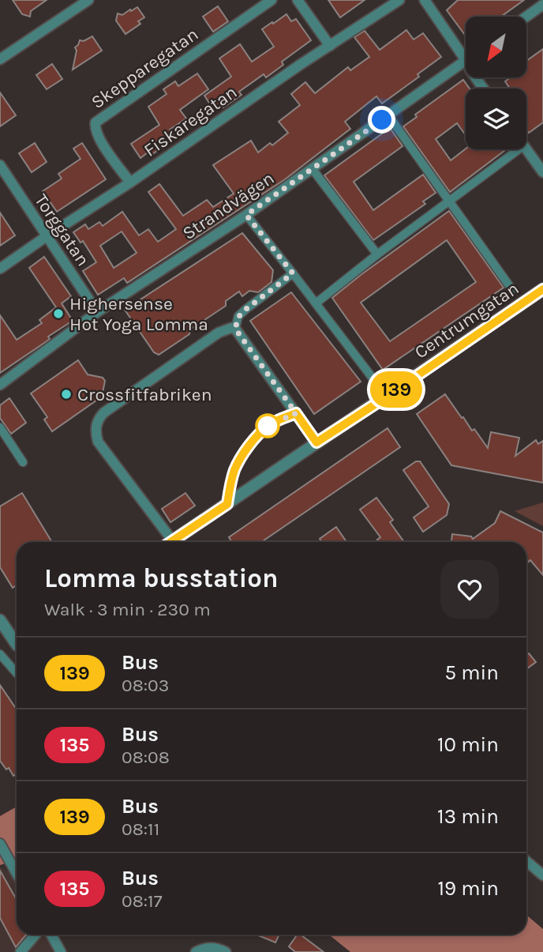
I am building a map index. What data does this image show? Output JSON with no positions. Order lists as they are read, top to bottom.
{
  "streets": {
    "street": [
      "Skepparegatan",
      "Fiskaregatan",
      "Strandvägen",
      "Torggatan",
      "Centrumgatan"
    ]
  },
  "crossings": [
    ["Skepparegatan", "Fiskaregatan"],
    ["Fiskaregatan", "Torggatan"],
    ["Strandvägen", "Torggatan"]
  ],
  "places": ["Highersense Hot Yoga Lomma", "Crossfitfabriken"],
  "lines": ["bus line 139"],
  "north": "bottom left",
  "page": {
    "on_map": "139",
    "heading": ["Lomma busstation", "Walk · 3 min · 230 m"],
    "list": [
      {
        "mark": "139",
        "name": "Bus",
        "note": "08:03",
        "value": "5 min"
      },
      {
        "mark": "135",
        "name": "Bus",
        "note": "08:08",
        "value": "10 min"
      },
      {
        "mark": "139",
        "name": "Bus",
        "note": "08:11",
        "value": "13 min"
      },
      {
        "mark": "135",
        "name": "Bus",
        "note": "08:17",
        "value": "19 min"
      }
    ]
  }
}
